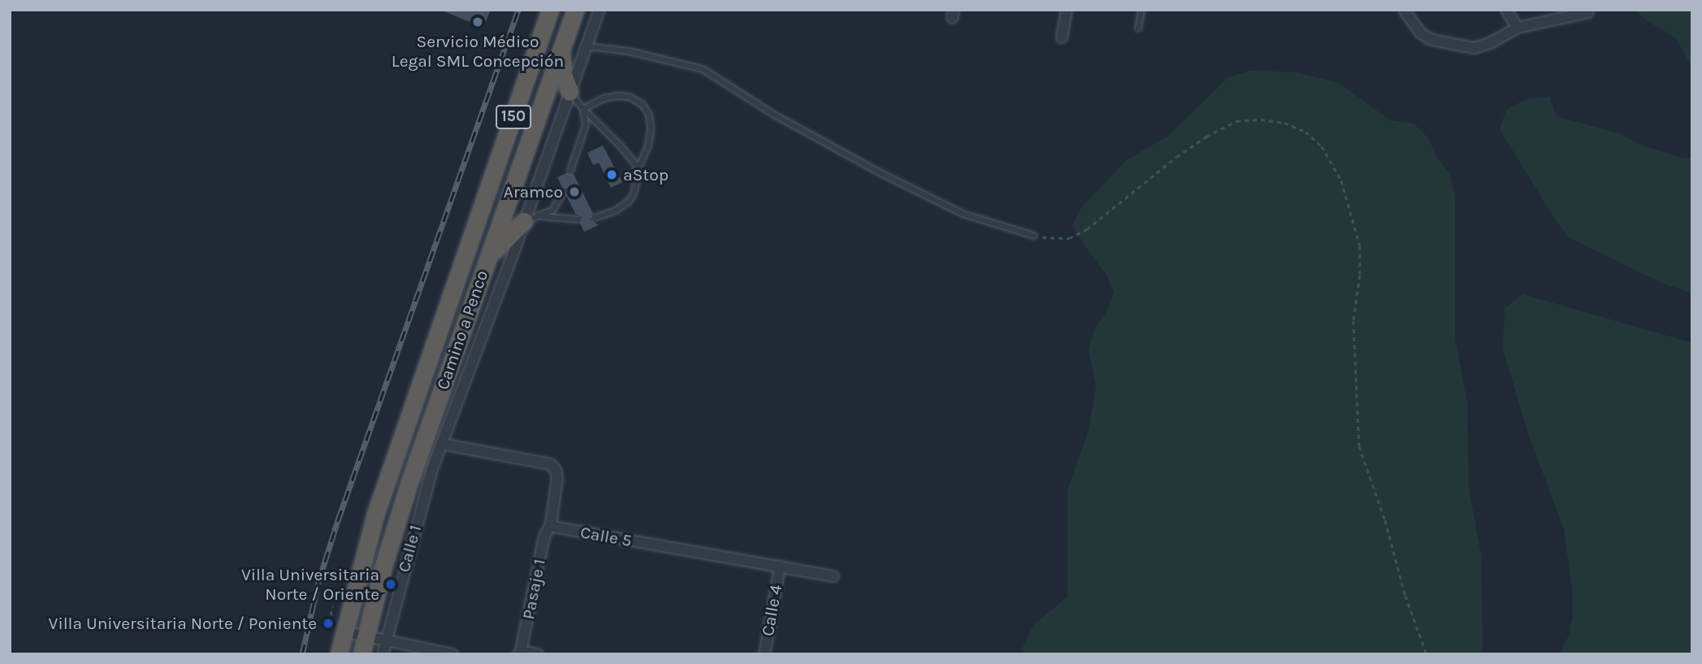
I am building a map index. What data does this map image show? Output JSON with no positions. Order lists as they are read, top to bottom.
{
  "streets": {
    "highway": ["150", "Camino a Penco"],
    "street": [
      "Calle 5",
      "Calle 1",
      "Pasaje 1",
      "Calle 4"
    ]
  },
  "crossings": [
    ["Calle 5", "Pasaje 1"],
    ["Calle 5", "Calle 4"]
  ],
  "places": [
    "Servicio Médico Legal SML Concepción",
    "aStop",
    "Aramco",
    "Villa Universitaria Norte / Oriente",
    "Villa Universitaria Norte / Poniente"
  ]
}
